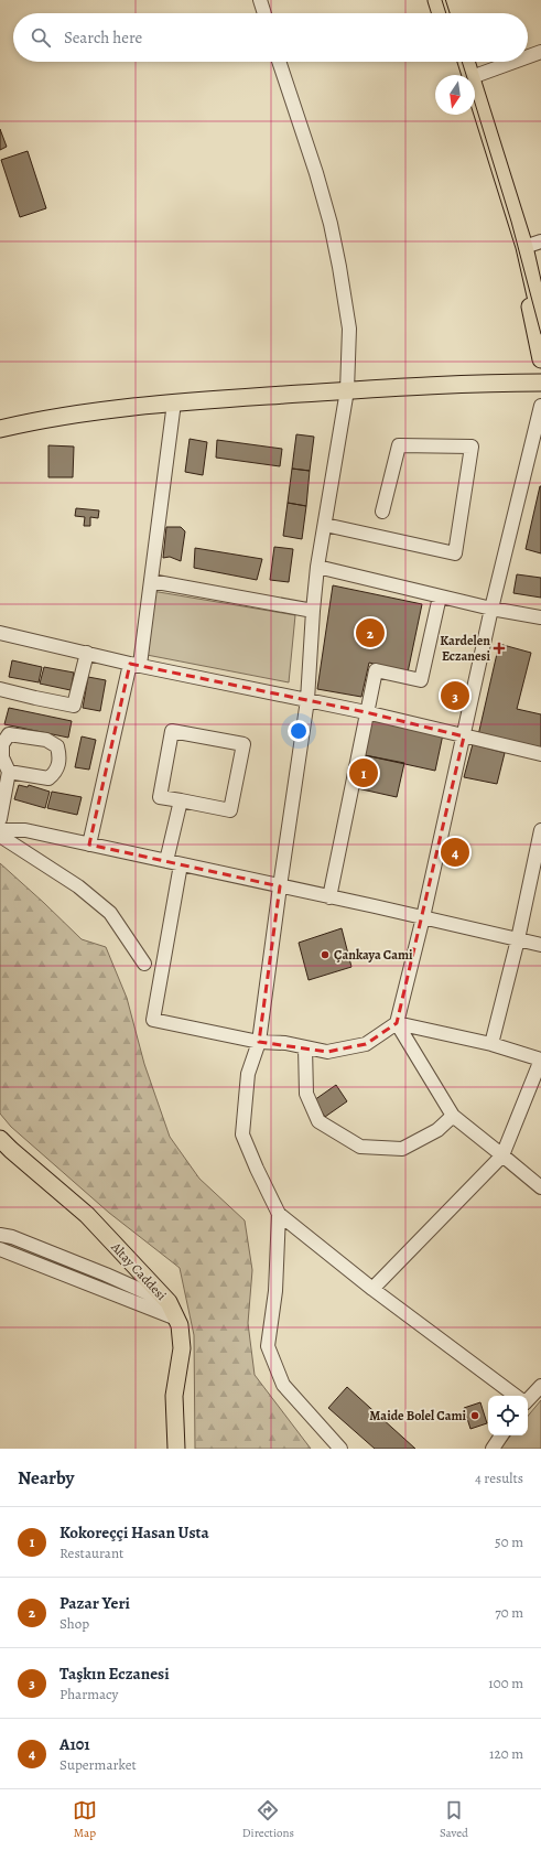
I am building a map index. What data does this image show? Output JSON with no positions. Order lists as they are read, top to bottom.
{
  "streets": {
    "main road": ["Altay Caddesi"]
  },
  "places": {
    "health": ["Kardelen Eczanesi"],
    "other": ["Çankaya Cami", "Maide Bolel Cami"]
  },
  "north": "bottom",
  "page": {
    "search": "Search here",
    "pins": [
      "2",
      "3",
      "1",
      "4"
    ],
    "heading": ["Nearby", "4 results"],
    "list": [
      {
        "mark": "1",
        "name": "Kokoreççi Hasan Usta",
        "note": "Restaurant",
        "value": "50 m"
      },
      {
        "mark": "2",
        "name": "Pazar Yeri",
        "note": "Shop",
        "value": "70 m"
      },
      {
        "mark": "3",
        "name": "Taşkın Eczanesi",
        "note": "Pharmacy",
        "value": "100 m"
      },
      {
        "mark": "4",
        "name": "A101",
        "note": "Supermarket",
        "value": "120 m"
      }
    ],
    "nav": ["Map", "Directions", "Saved"]
  }
}
